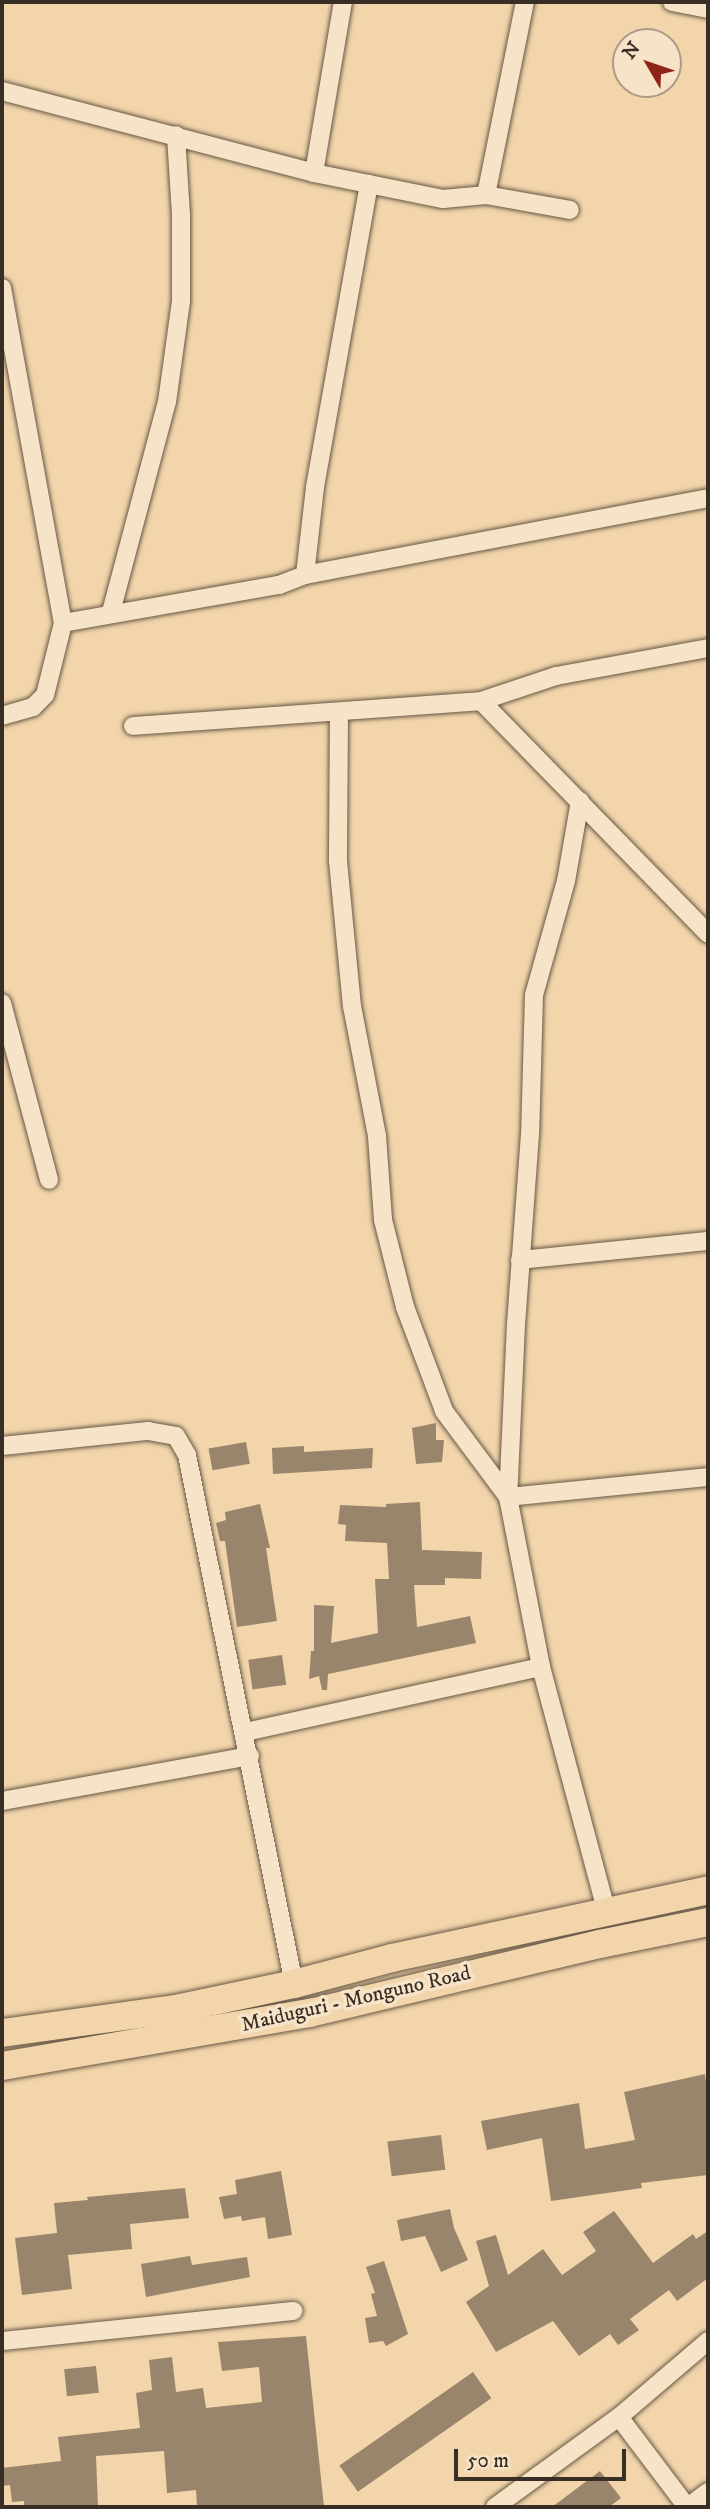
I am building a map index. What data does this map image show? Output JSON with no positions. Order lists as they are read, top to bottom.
{
  "streets": {
    "main road": ["Maiduguri - Monguno Road"]
  },
  "scale_bar": "50 m",
  "north": "top left"
}
